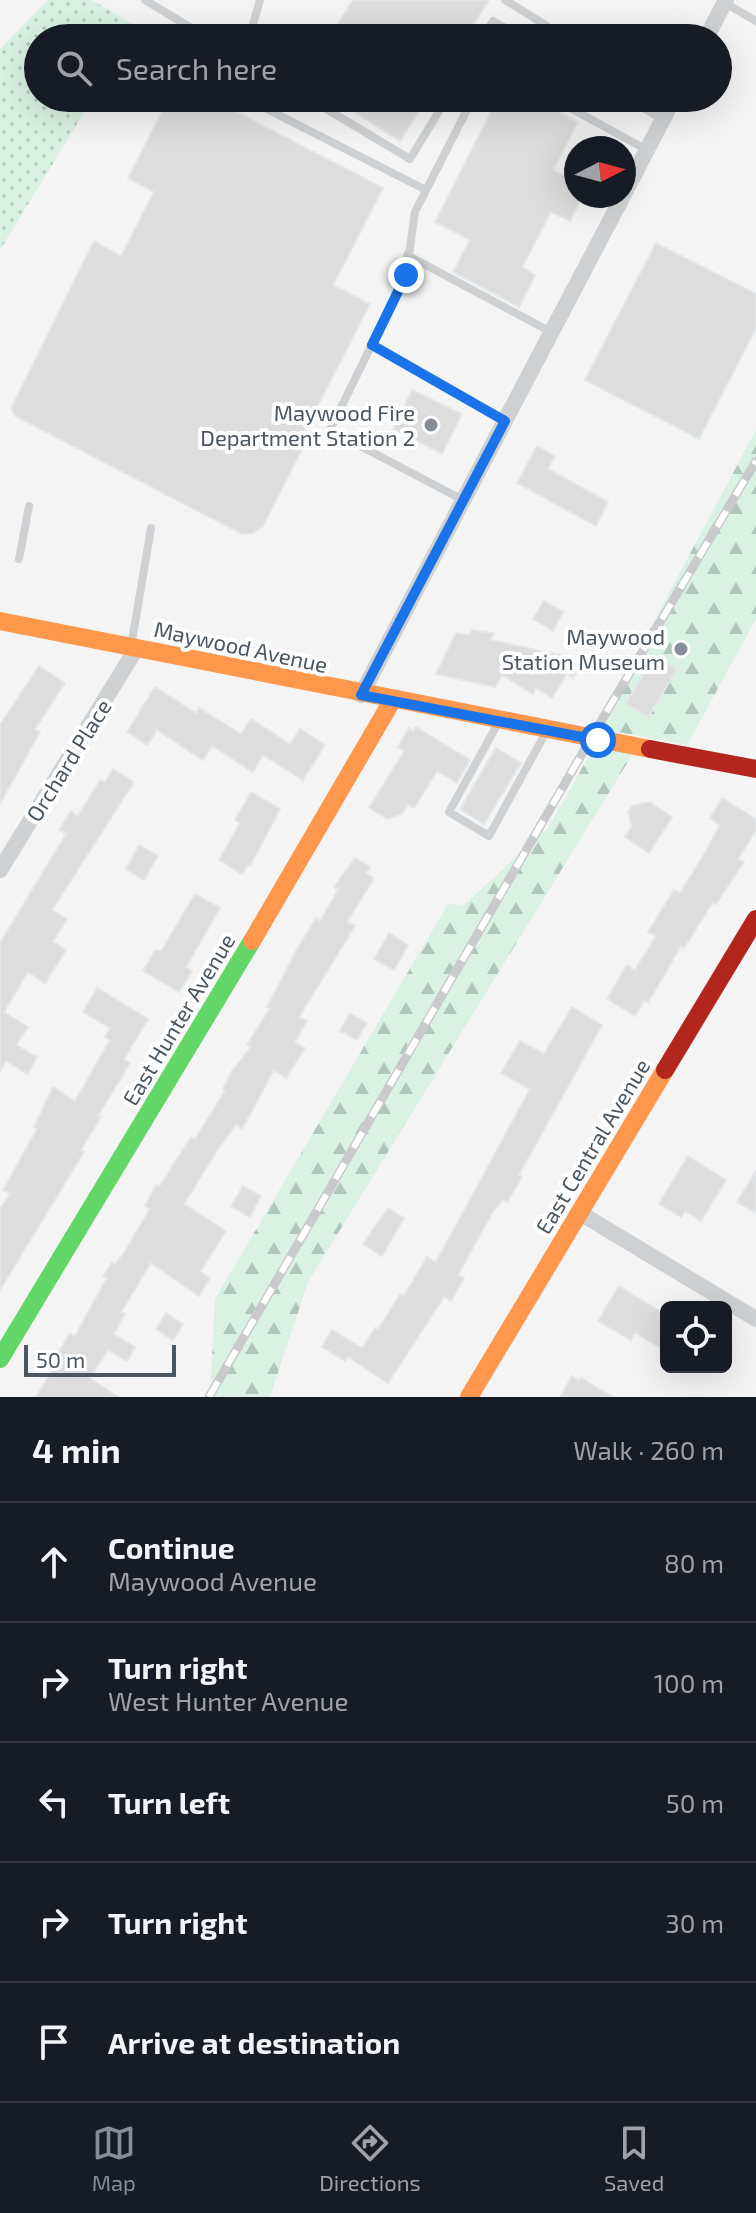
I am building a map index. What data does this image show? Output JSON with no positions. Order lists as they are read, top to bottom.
{
  "streets": {
    "street": [
      "Maywood Avenue",
      "Orchard Place",
      "East Hunter Avenue",
      "East Central Avenue"
    ]
  },
  "crossings": [
    ["Maywood Avenue", "Orchard Place"],
    ["Maywood Avenue", "East Hunter Avenue"]
  ],
  "places": ["Maywood Fire Department Station 2", "Maywood Station Museum"],
  "scale_bar": "50 m",
  "north": "right",
  "page": {
    "search": "Search here",
    "scale": "50 m",
    "heading": ["4 min", "Walk · 260 m"],
    "list": [
      ["Continue", "Maywood Avenue", "80 m"],
      ["Turn right", "West Hunter Avenue", "100 m"],
      ["Turn left", "50 m"],
      ["Turn right", "30 m"],
      "Arrive at destination"
    ],
    "nav": ["Map", "Directions", "Saved"]
  }
}
